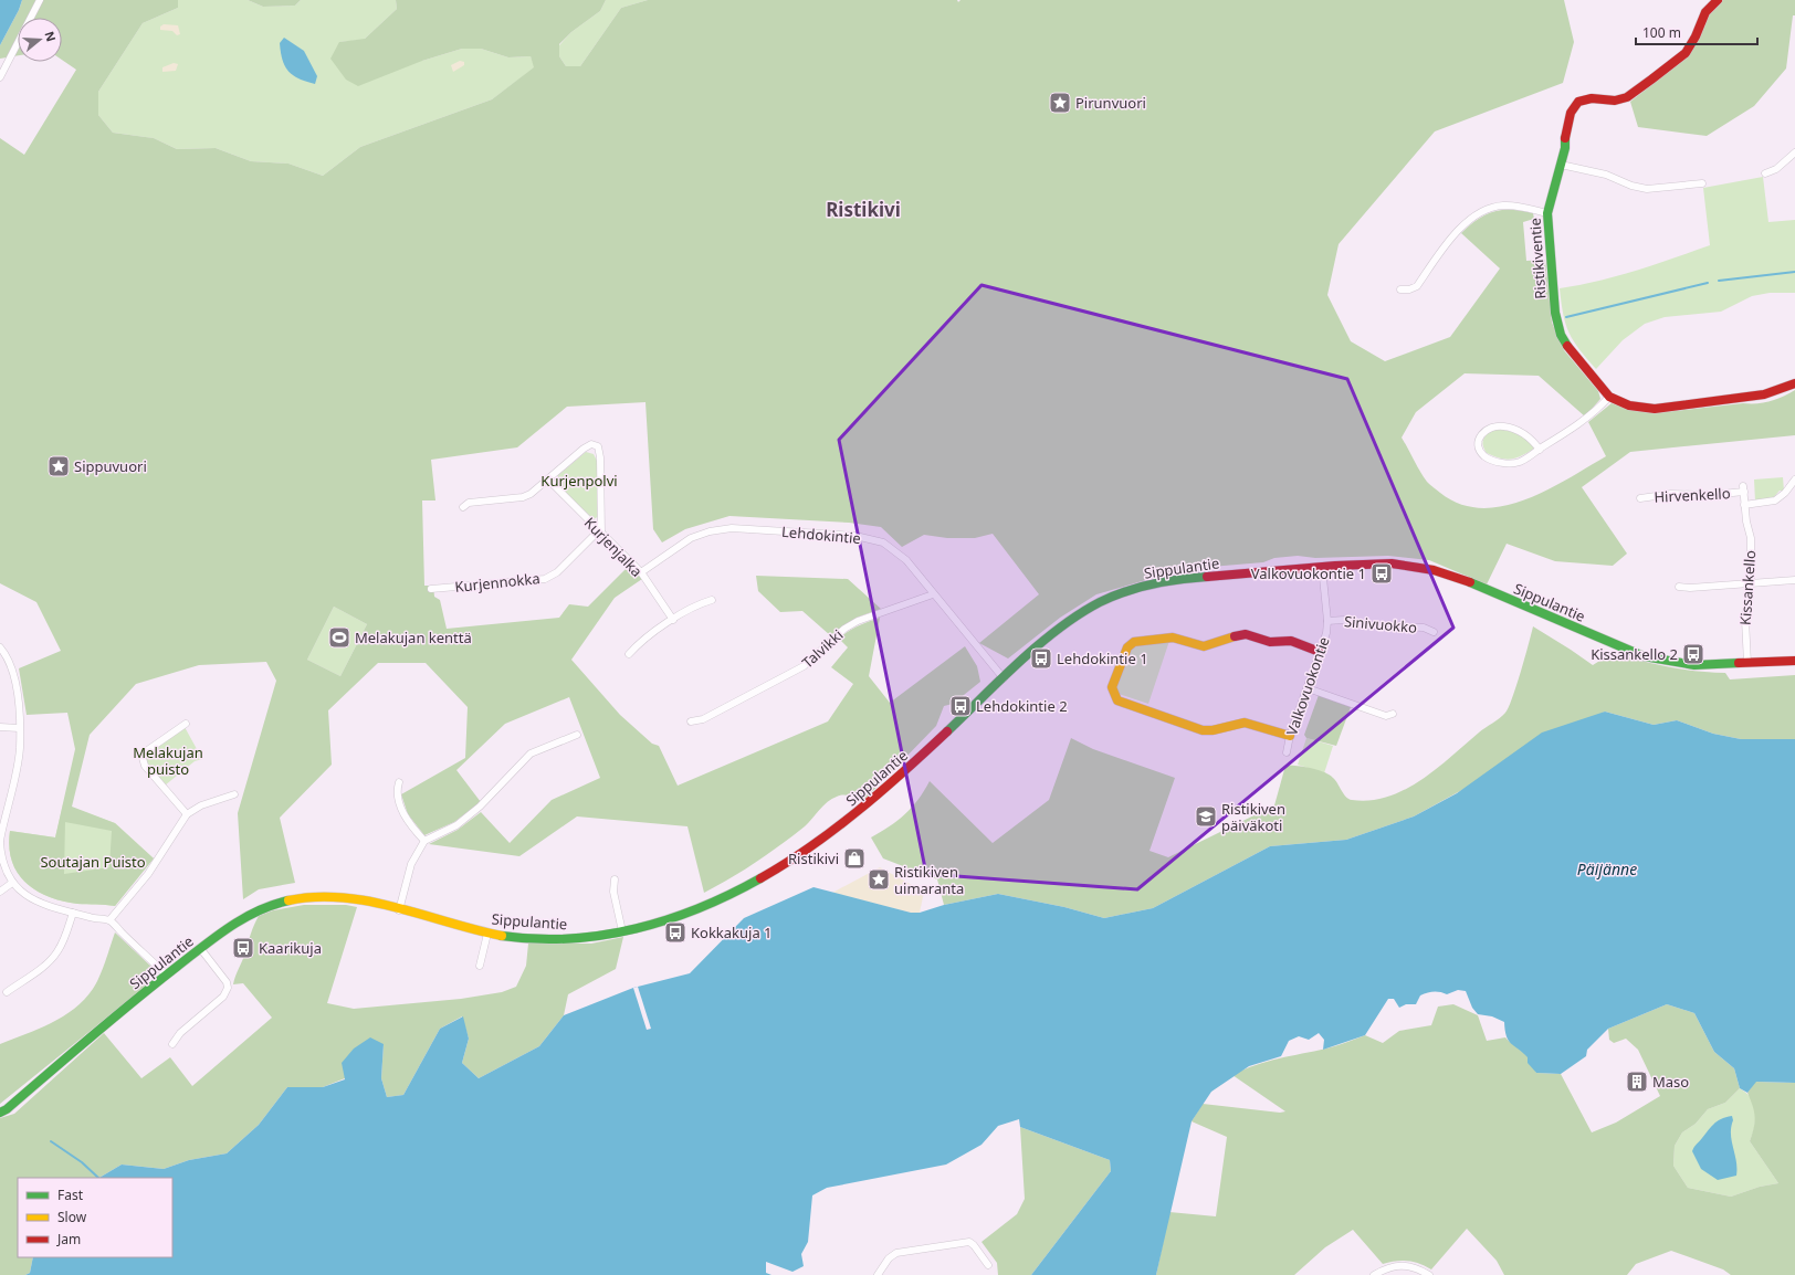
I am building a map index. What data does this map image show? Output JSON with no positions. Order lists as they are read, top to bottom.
{
  "streets": {
    "street": [
      "Ristikiventie",
      "Hirvenkello",
      "Lehdokintie",
      "Kurjenjalka",
      "Sippulantie",
      "Kurjennokka",
      "Kissankello",
      "Sinivuokko",
      "Talvikki",
      "Valkovuokontie"
    ]
  },
  "crossings": [
    ["Hirvenkello", "Kissankello"],
    ["Lehdokintie", "Kurjenjalka"],
    ["Lehdokintie", "Sippulantie"],
    ["Lehdokintie", "Talvikki"],
    ["Kurjenjalka", "Kurjennokka"],
    ["Sippulantie", "Kissankello"],
    ["Sippulantie", "Valkovuokontie"],
    ["Sinivuokko", "Valkovuokontie"]
  ],
  "districts": ["Ristikivi"],
  "water": ["Päijänne"],
  "parks": ["Kurjenpolvi", "Melakujan puisto", "Soutajan Puisto"],
  "places": {
    "place": ["Pirunvuori", "Sippuvuori", "Ristikiven uimaranta"],
    "bus stop": [
      "Valkovuokontie 1",
      "Kissankello 2",
      "Lehdokintie 1",
      "Lehdokintie 2",
      "Kokkakuja 1",
      "Kaarikuja"
    ],
    "sports": ["Melakujan kenttä"],
    "school or university": ["Ristikiven päiväkoti"],
    "shop": ["Ristikivi"],
    "building": ["Maso"]
  },
  "legend": ["Fast", "Slow", "Jam"],
  "scale_bar": "100 m",
  "north": "right"
}
